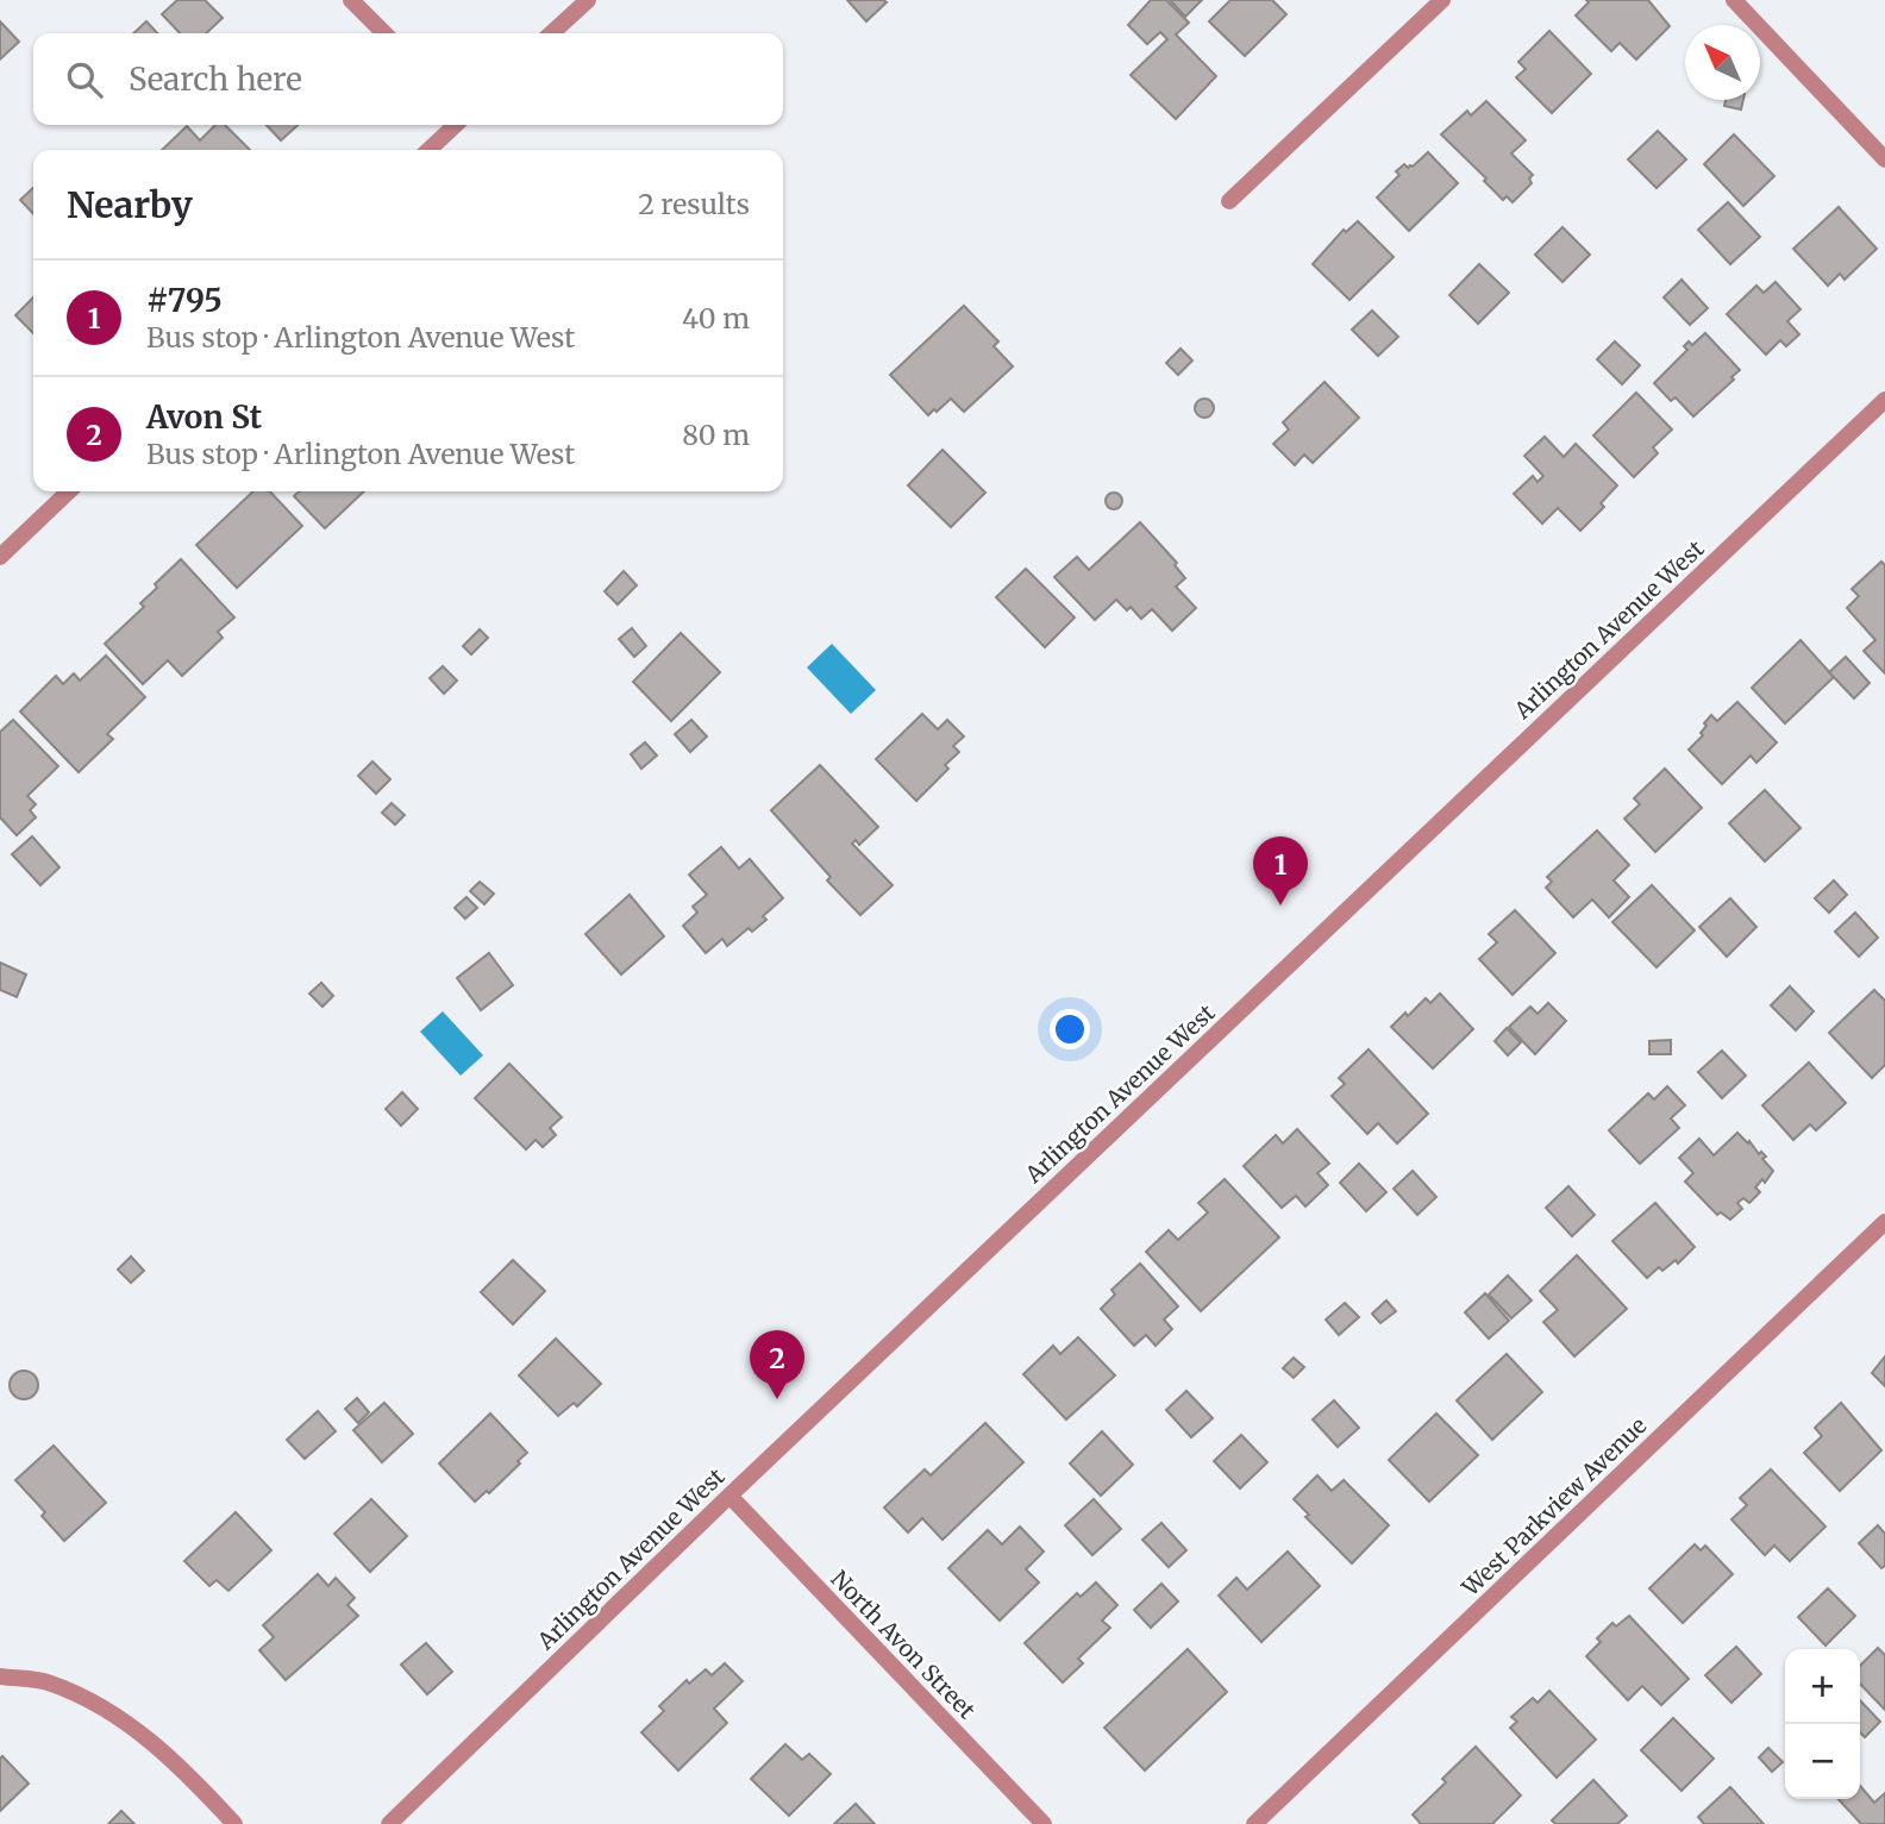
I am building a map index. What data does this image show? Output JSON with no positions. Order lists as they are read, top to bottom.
{
  "streets": {
    "street": ["Arlington Avenue West", "West Parkview Avenue", "North Avon Street"]
  },
  "crossings": [
    ["Arlington Avenue West", "North Avon Street"]
  ],
  "north": "top left",
  "page": {
    "search": "Search here",
    "heading": ["Nearby", "2 results"],
    "list": [
      {
        "mark": "1",
        "name": "#795",
        "note": "Bus stop · Arlington Avenue West",
        "value": "40 m"
      },
      {
        "mark": "2",
        "name": "Avon St",
        "note": "Bus stop · Arlington Avenue West",
        "value": "80 m"
      }
    ],
    "pins": ["1", "2"],
    "map_buttons": ["+", "−"]
  }
}
